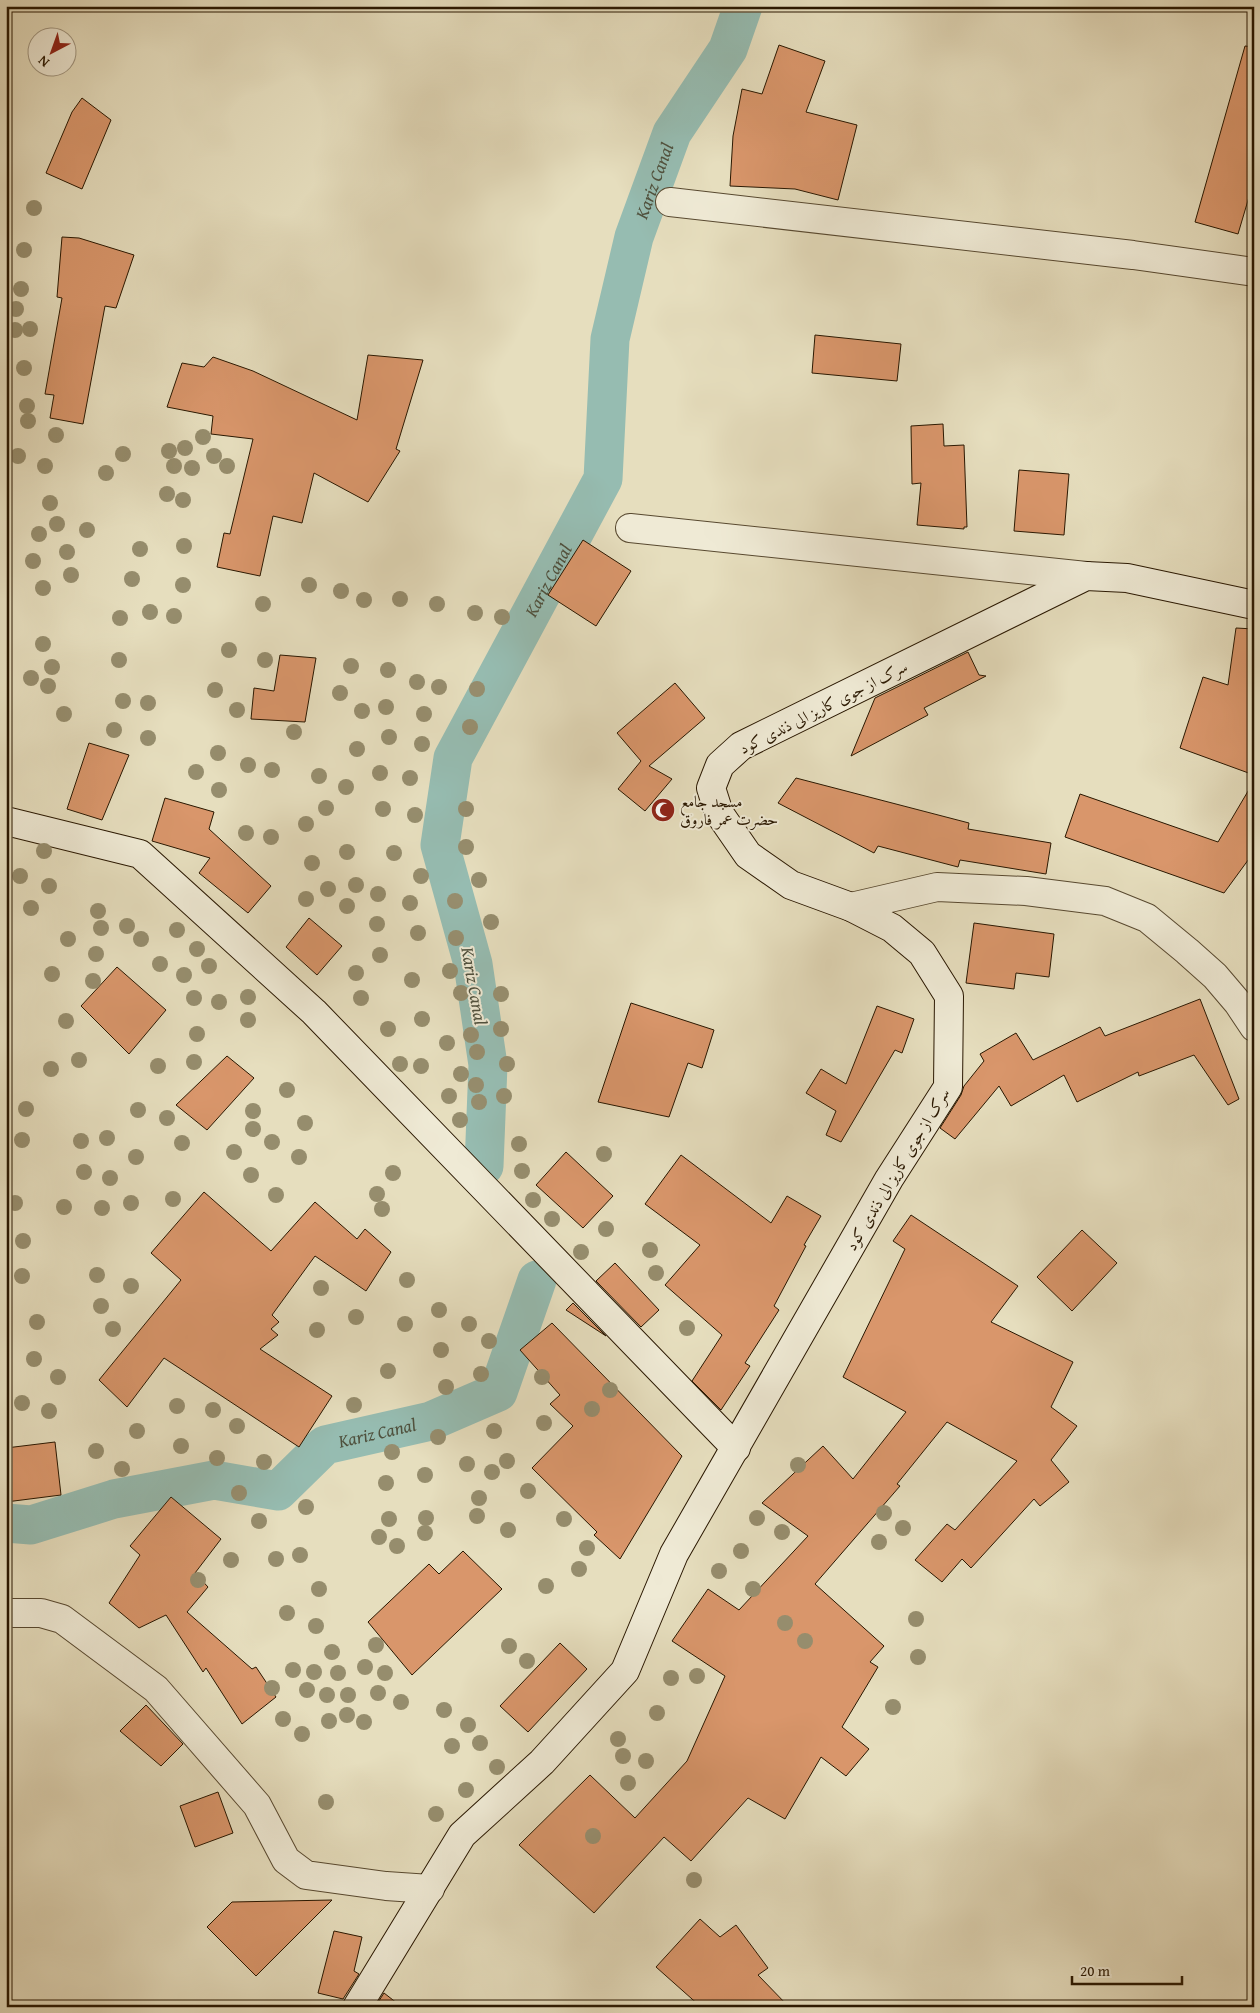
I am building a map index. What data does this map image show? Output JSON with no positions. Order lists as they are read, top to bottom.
{
  "streets": {
    "street": ["سرک از جوی کاریز الی ذندی کود"]
  },
  "water": ["Kariz Canal"],
  "places": {
    "mosque": ["مسجد جامع حضرت عمر فاروق"]
  },
  "scale_bar": "20 m",
  "north": "bottom left"
}
